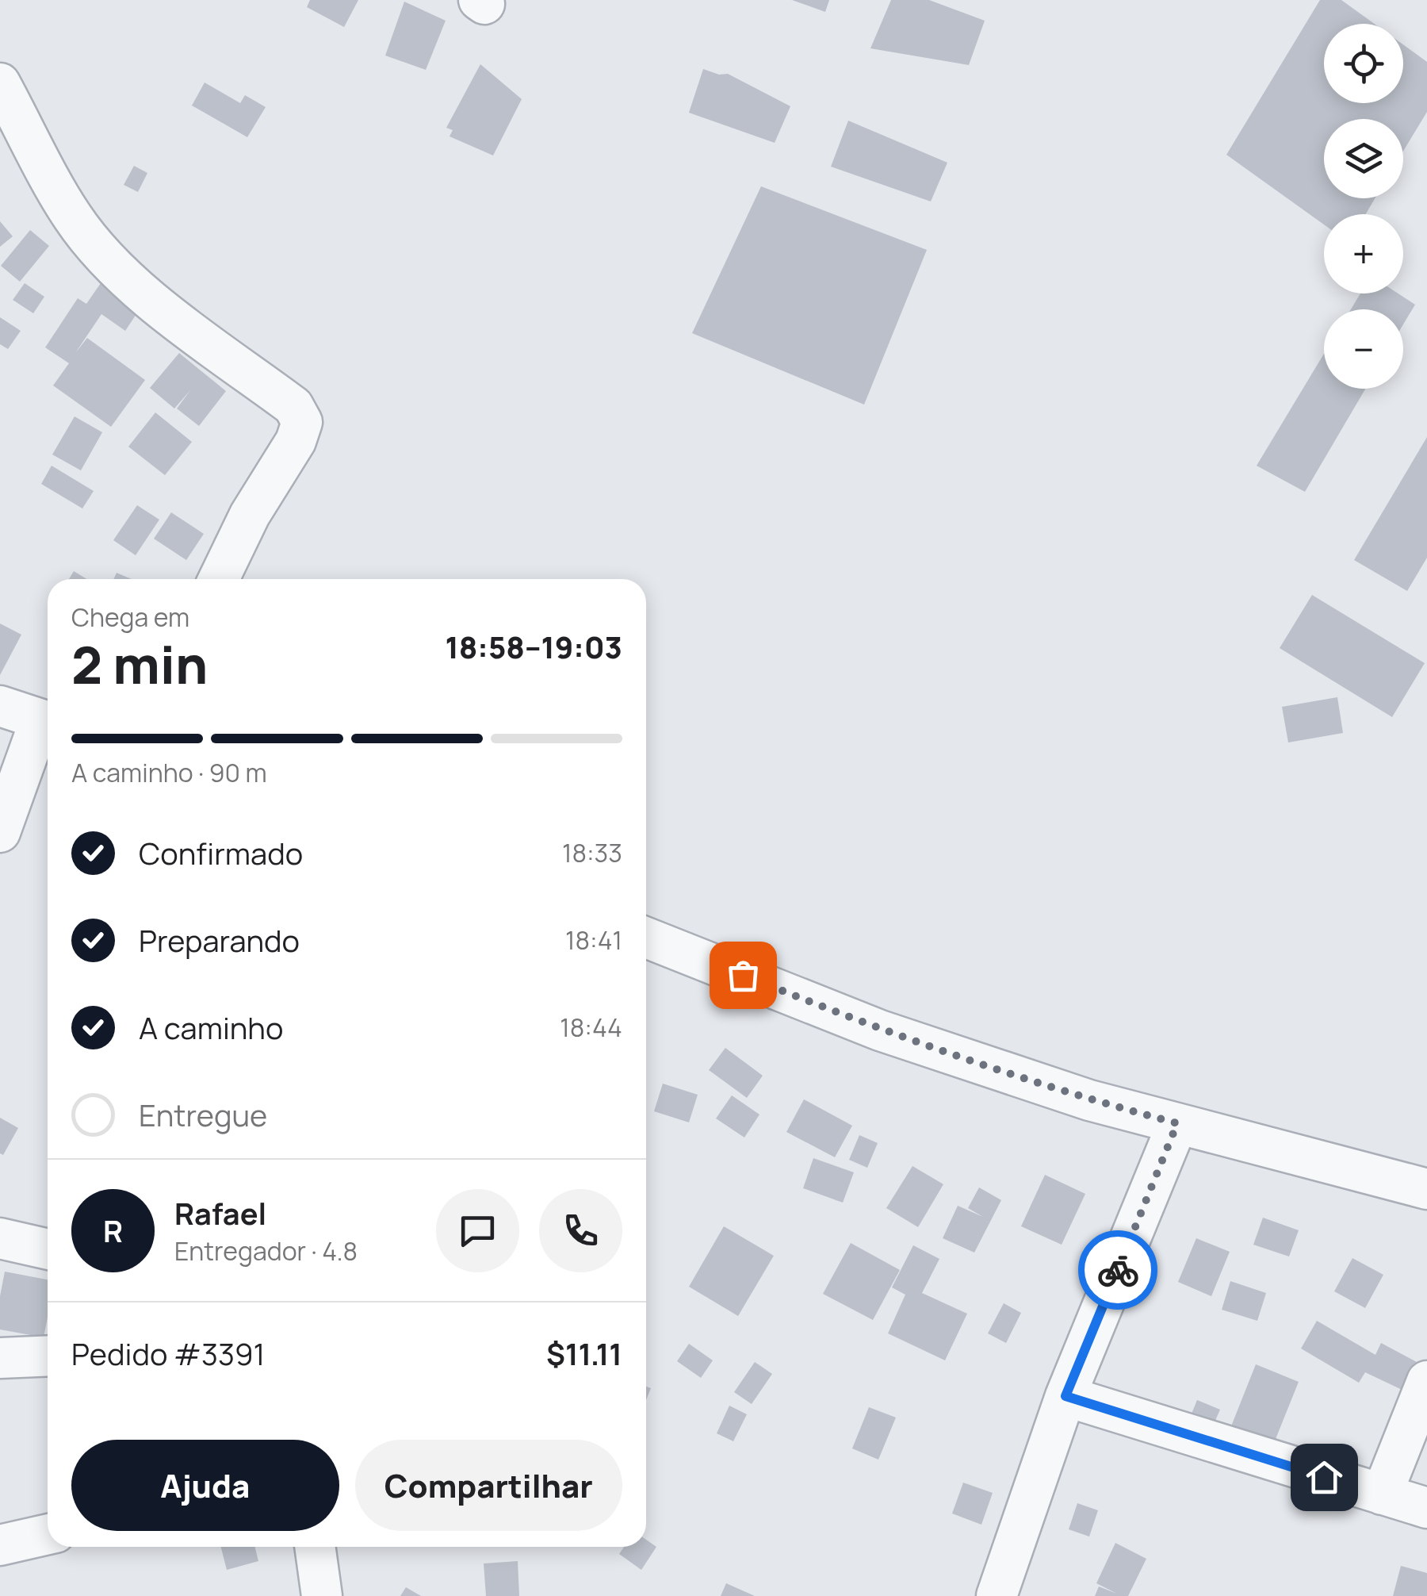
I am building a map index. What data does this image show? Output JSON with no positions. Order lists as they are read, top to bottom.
{
  "page": {
    "map_buttons": ["+", "−"],
    "heading": ["2 min", "Chega em", "18:58–19:03"],
    "panel": [
      "Rafael",
      "Entregador · 4.8",
      "Pedido #3391",
      "$11.11"
    ],
    "bar": "A caminho · 90 m",
    "list": [
      ["Confirmado", "18:33"],
      ["Preparando", "18:41"],
      ["A caminho", "18:44"],
      "Entregue"
    ],
    "round": "R",
    "buttons": ["Ajuda", "Compartilhar"]
  }
}
